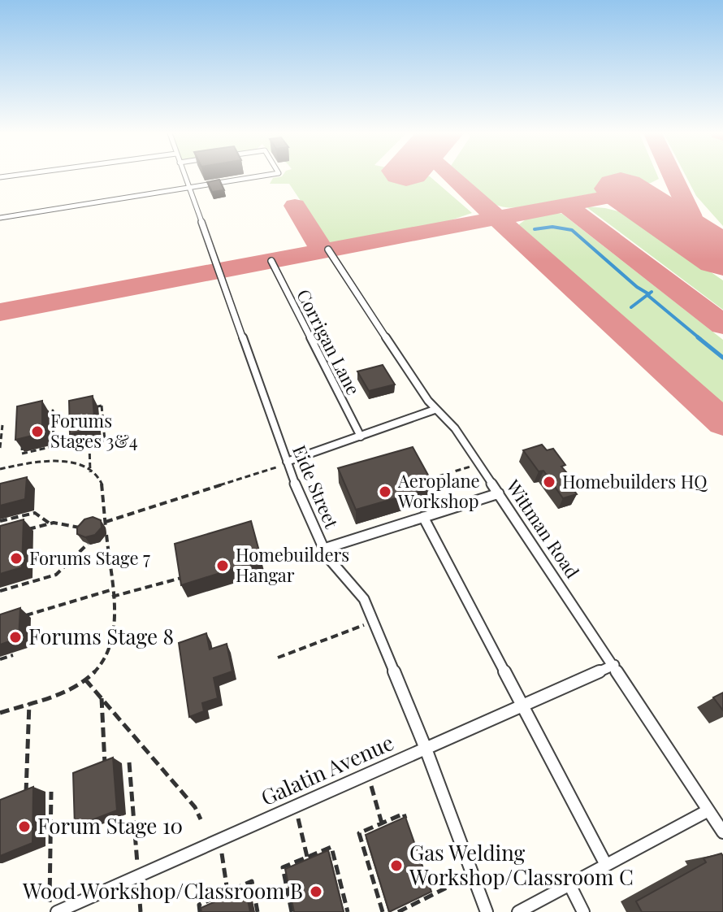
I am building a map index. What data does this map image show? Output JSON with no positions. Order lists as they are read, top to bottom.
{
  "streets": {
    "lane": [
      "Corrigan Lane",
      "Eide Street",
      "Wittman Road",
      "Galatin Avenue"
    ]
  },
  "crossings": [
    ["Eide Street", "Galatin Avenue"],
    ["Wittman Road", "Galatin Avenue"]
  ],
  "places": [
    "Forums Stages 3&4",
    "Homebuilders HQ",
    "Aeroplane Workshop",
    "Forums Stage 7",
    "Homebuilders Hangar",
    "Forums Stage 8",
    "Forum Stage 10",
    "Gas Welding Workshop/Classroom C",
    "Wood Workshop/Classroom B"
  ]
}
